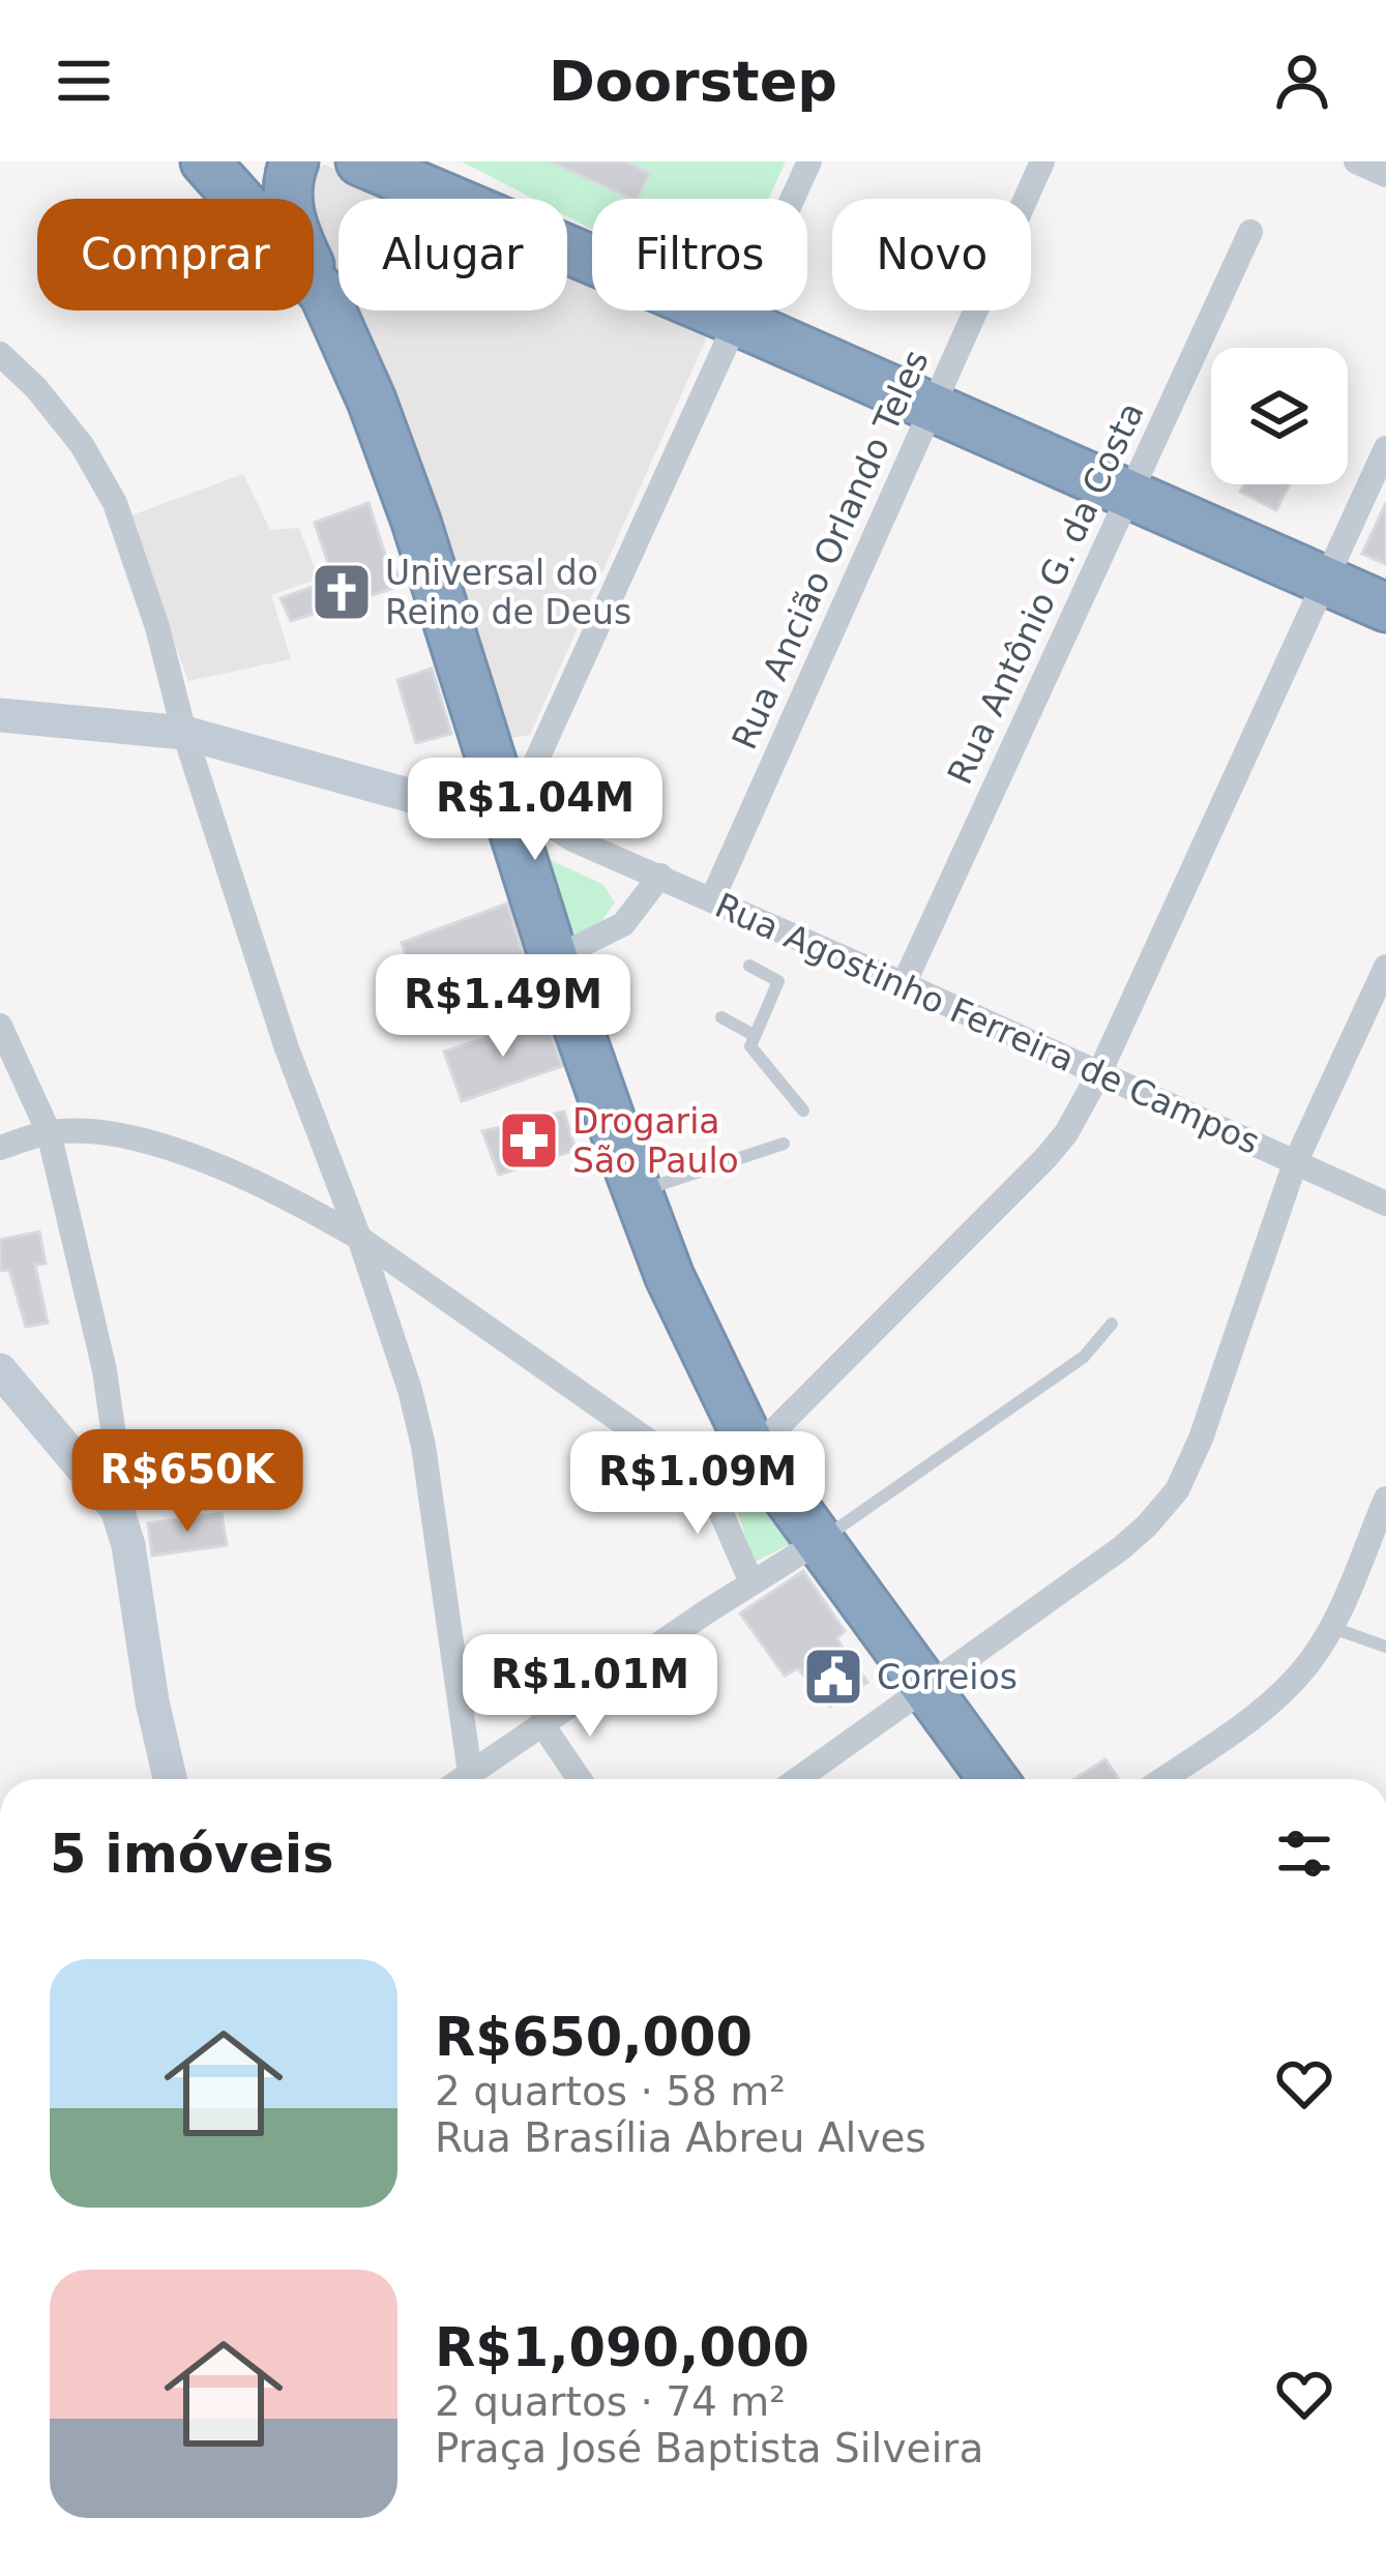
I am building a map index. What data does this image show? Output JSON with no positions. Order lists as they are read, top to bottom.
{
  "streets": {
    "street": ["Rua Ancião Orlando Teles", "Rua Antônio G. da Costa", "Rua Agostinho Ferreira de Campos"]
  },
  "crossings": [
    ["Rua Ancião Orlando Teles", "Rua Agostinho Ferreira de Campos"],
    ["Rua Antônio G. da Costa", "Rua Agostinho Ferreira de Campos"]
  ],
  "places": {
    "church": ["Universal do Reino de Deus"],
    "pharmacy": ["Drogaria São Paulo"],
    "public building": ["Correios"]
  },
  "page": {
    "header": "Doorstep",
    "chip": [
      "Comprar",
      "Alugar",
      "Filtros",
      "Novo"
    ],
    "price": [
      "R$1.04M",
      "R$1.49M",
      "R$650K",
      "R$1.09M",
      "R$1.01M"
    ],
    "heading": "5 imóveis",
    "list": [
      {
        "name": "R$650,000",
        "note": "2 quartos · 58 m² · Rua Brasília Abreu Alves"
      },
      {
        "name": "R$1,090,000",
        "note": "2 quartos · 74 m² · Praça José Baptista Silveira"
      }
    ]
  }
}
